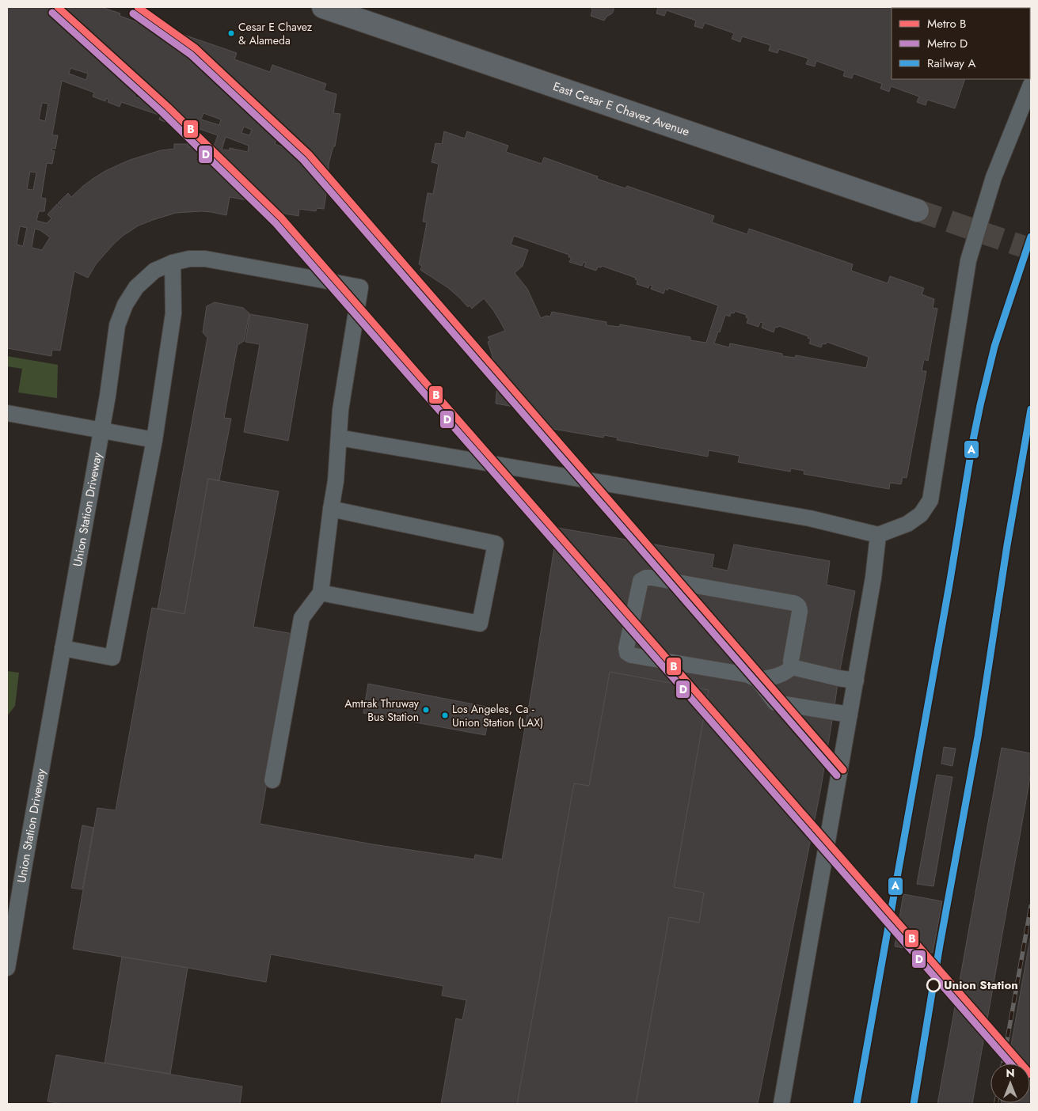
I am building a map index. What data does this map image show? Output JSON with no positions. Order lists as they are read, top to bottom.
{
  "streets": {
    "main road": ["East Cesar E Chavez Avenue"],
    "lane": ["Union Station Driveway"]
  },
  "places": [
    "Cesar E Chavez & Alameda",
    "Amtrak Thruway Bus Station",
    "Los Angeles, Ca - Union Station (LAX)",
    "Union Station"
  ],
  "lines": ["metro line B", "metro line D", "rail line A"],
  "legend": ["Metro B", "Metro D", "Railway A"],
  "north": "top"
}
